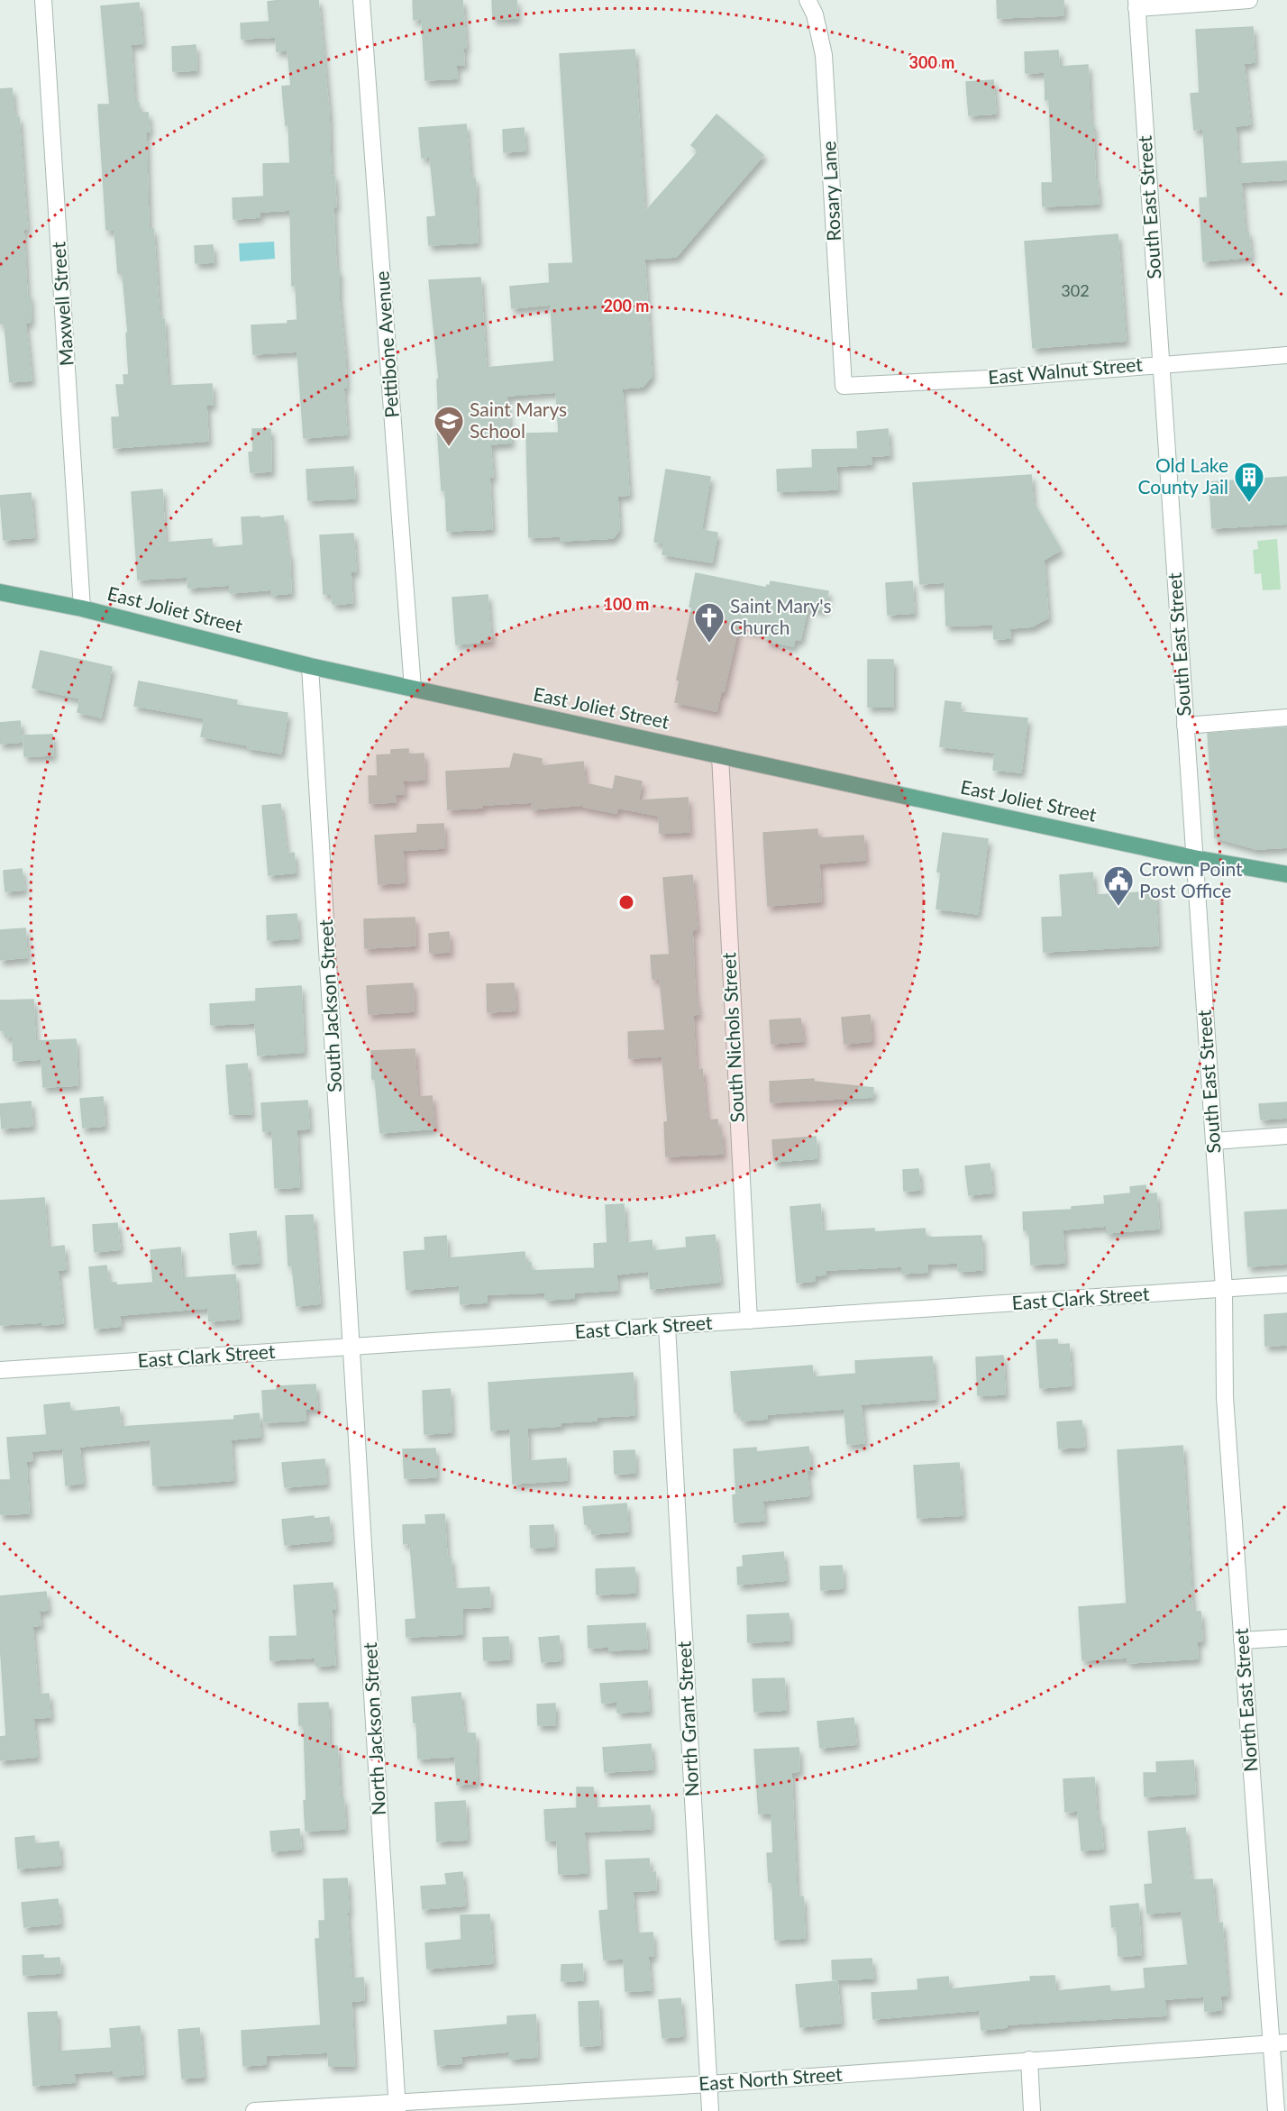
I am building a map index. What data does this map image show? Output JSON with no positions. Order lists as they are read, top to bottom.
{
  "streets": {
    "main road": ["East Joliet Street"],
    "street": [
      "Rosary Lane",
      "South East Street",
      "Maxwell Street",
      "Pettibone Avenue",
      "East Walnut Street",
      "South Jackson Street",
      "South Nichols Street",
      "East Clark Street",
      "North East Street",
      "North Grant Street",
      "North Jackson Street",
      "East North Street"
    ]
  },
  "crossings": [
    ["Rosary Lane", "East Walnut Street"],
    ["South East Street", "East Walnut Street"],
    ["South East Street", "East Joliet Street"],
    ["South East Street", "East Clark Street"],
    ["South East Street", "North East Street"],
    ["Maxwell Street", "East Joliet Street"],
    ["Pettibone Avenue", "East Joliet Street"],
    ["East Joliet Street", "South Jackson Street"],
    ["East Joliet Street", "South Nichols Street"],
    ["South Jackson Street", "East Clark Street"],
    ["South Jackson Street", "North Jackson Street"],
    ["South Nichols Street", "East Clark Street"],
    ["East Clark Street", "North East Street"],
    ["East Clark Street", "North Grant Street"],
    ["East Clark Street", "North Jackson Street"],
    ["North East Street", "East North Street"],
    ["North Grant Street", "East North Street"],
    ["North Jackson Street", "East North Street"]
  ],
  "places": {
    "school or university": ["Saint Marys School"],
    "building": ["Old Lake County Jail"],
    "church": ["Saint Mary's Church"],
    "public building": ["Crown Point Post Office"]
  },
  "house_numbers": ["302"],
  "rings": ["300 m", "200 m", "100 m"]
}
